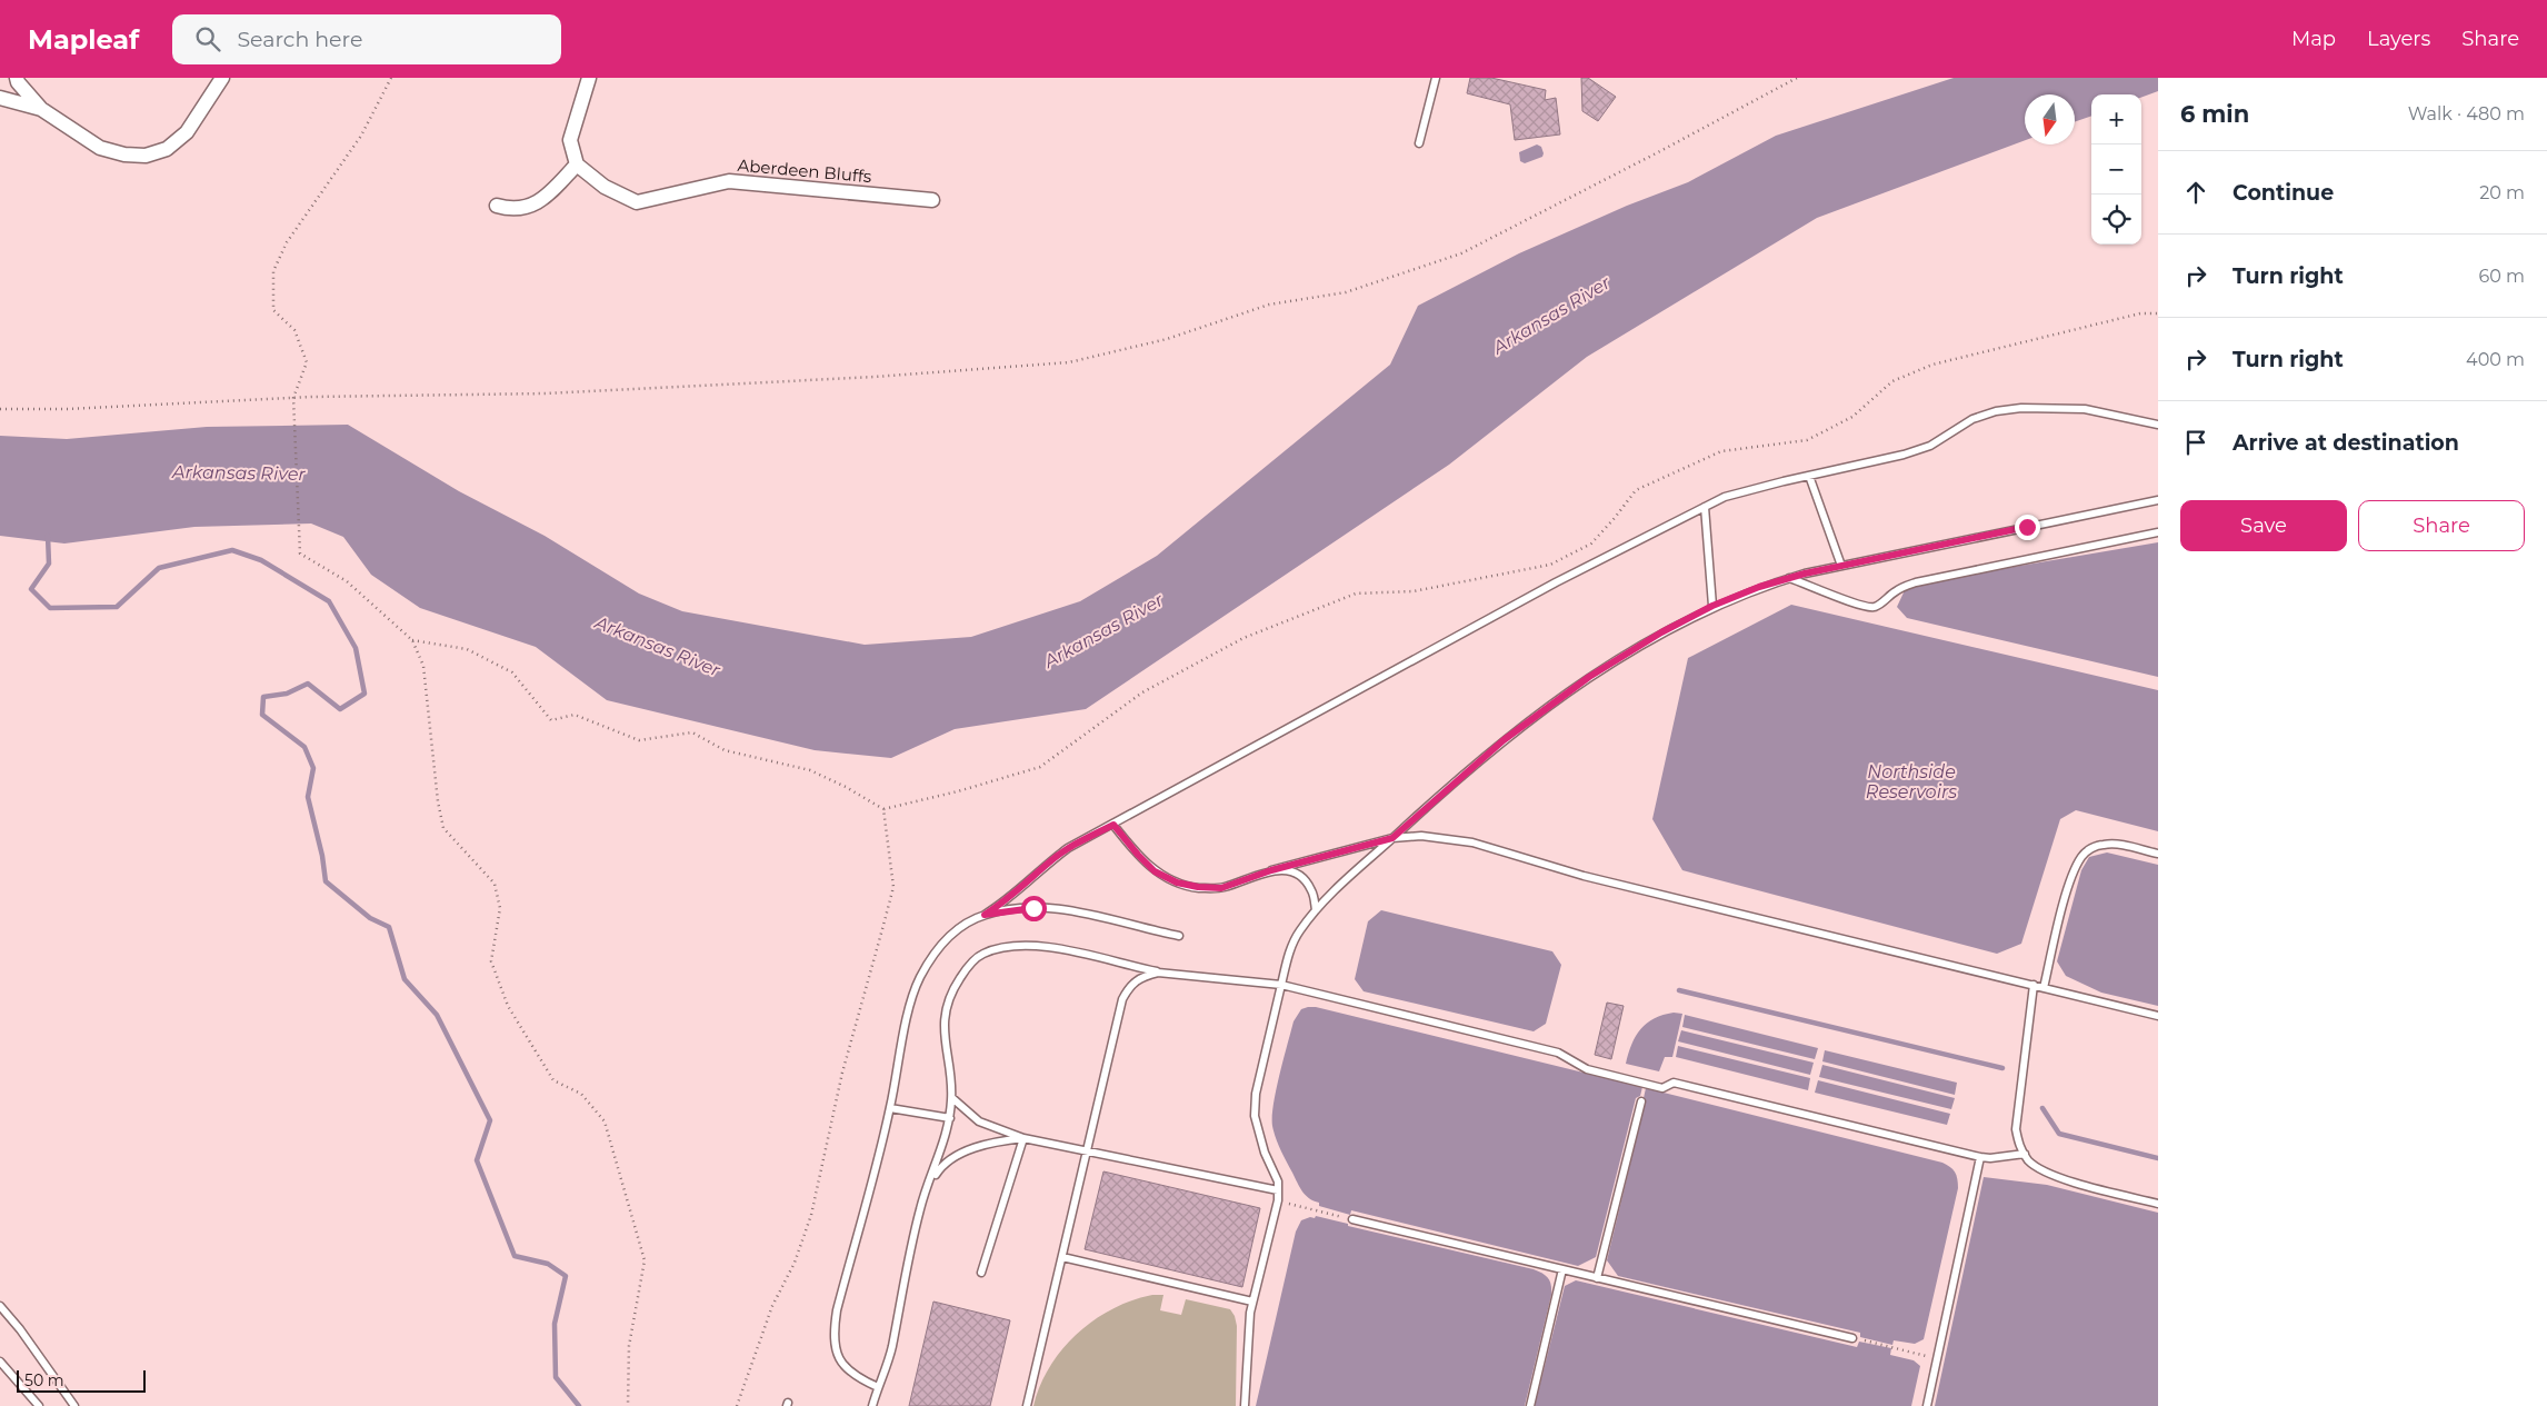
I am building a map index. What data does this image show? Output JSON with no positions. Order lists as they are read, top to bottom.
{
  "streets": {
    "street": ["Aberdeen Bluffs"]
  },
  "water": ["Arkansas River", "Northside Reservoirs"],
  "scale_bar": "50 m",
  "north": "bottom",
  "page": {
    "header": "Mapleaf",
    "search": "Search here",
    "nav": ["Map", "Layers", "Share"],
    "heading": ["6 min", "Walk · 480 m"],
    "map_buttons": ["+", "−"],
    "list": [
      ["Continue", "20 m"],
      ["Turn right", "60 m"],
      ["Turn right", "400 m"],
      "Arrive at destination"
    ],
    "buttons": ["Save", "Share"],
    "scale": "50 m"
  }
}
